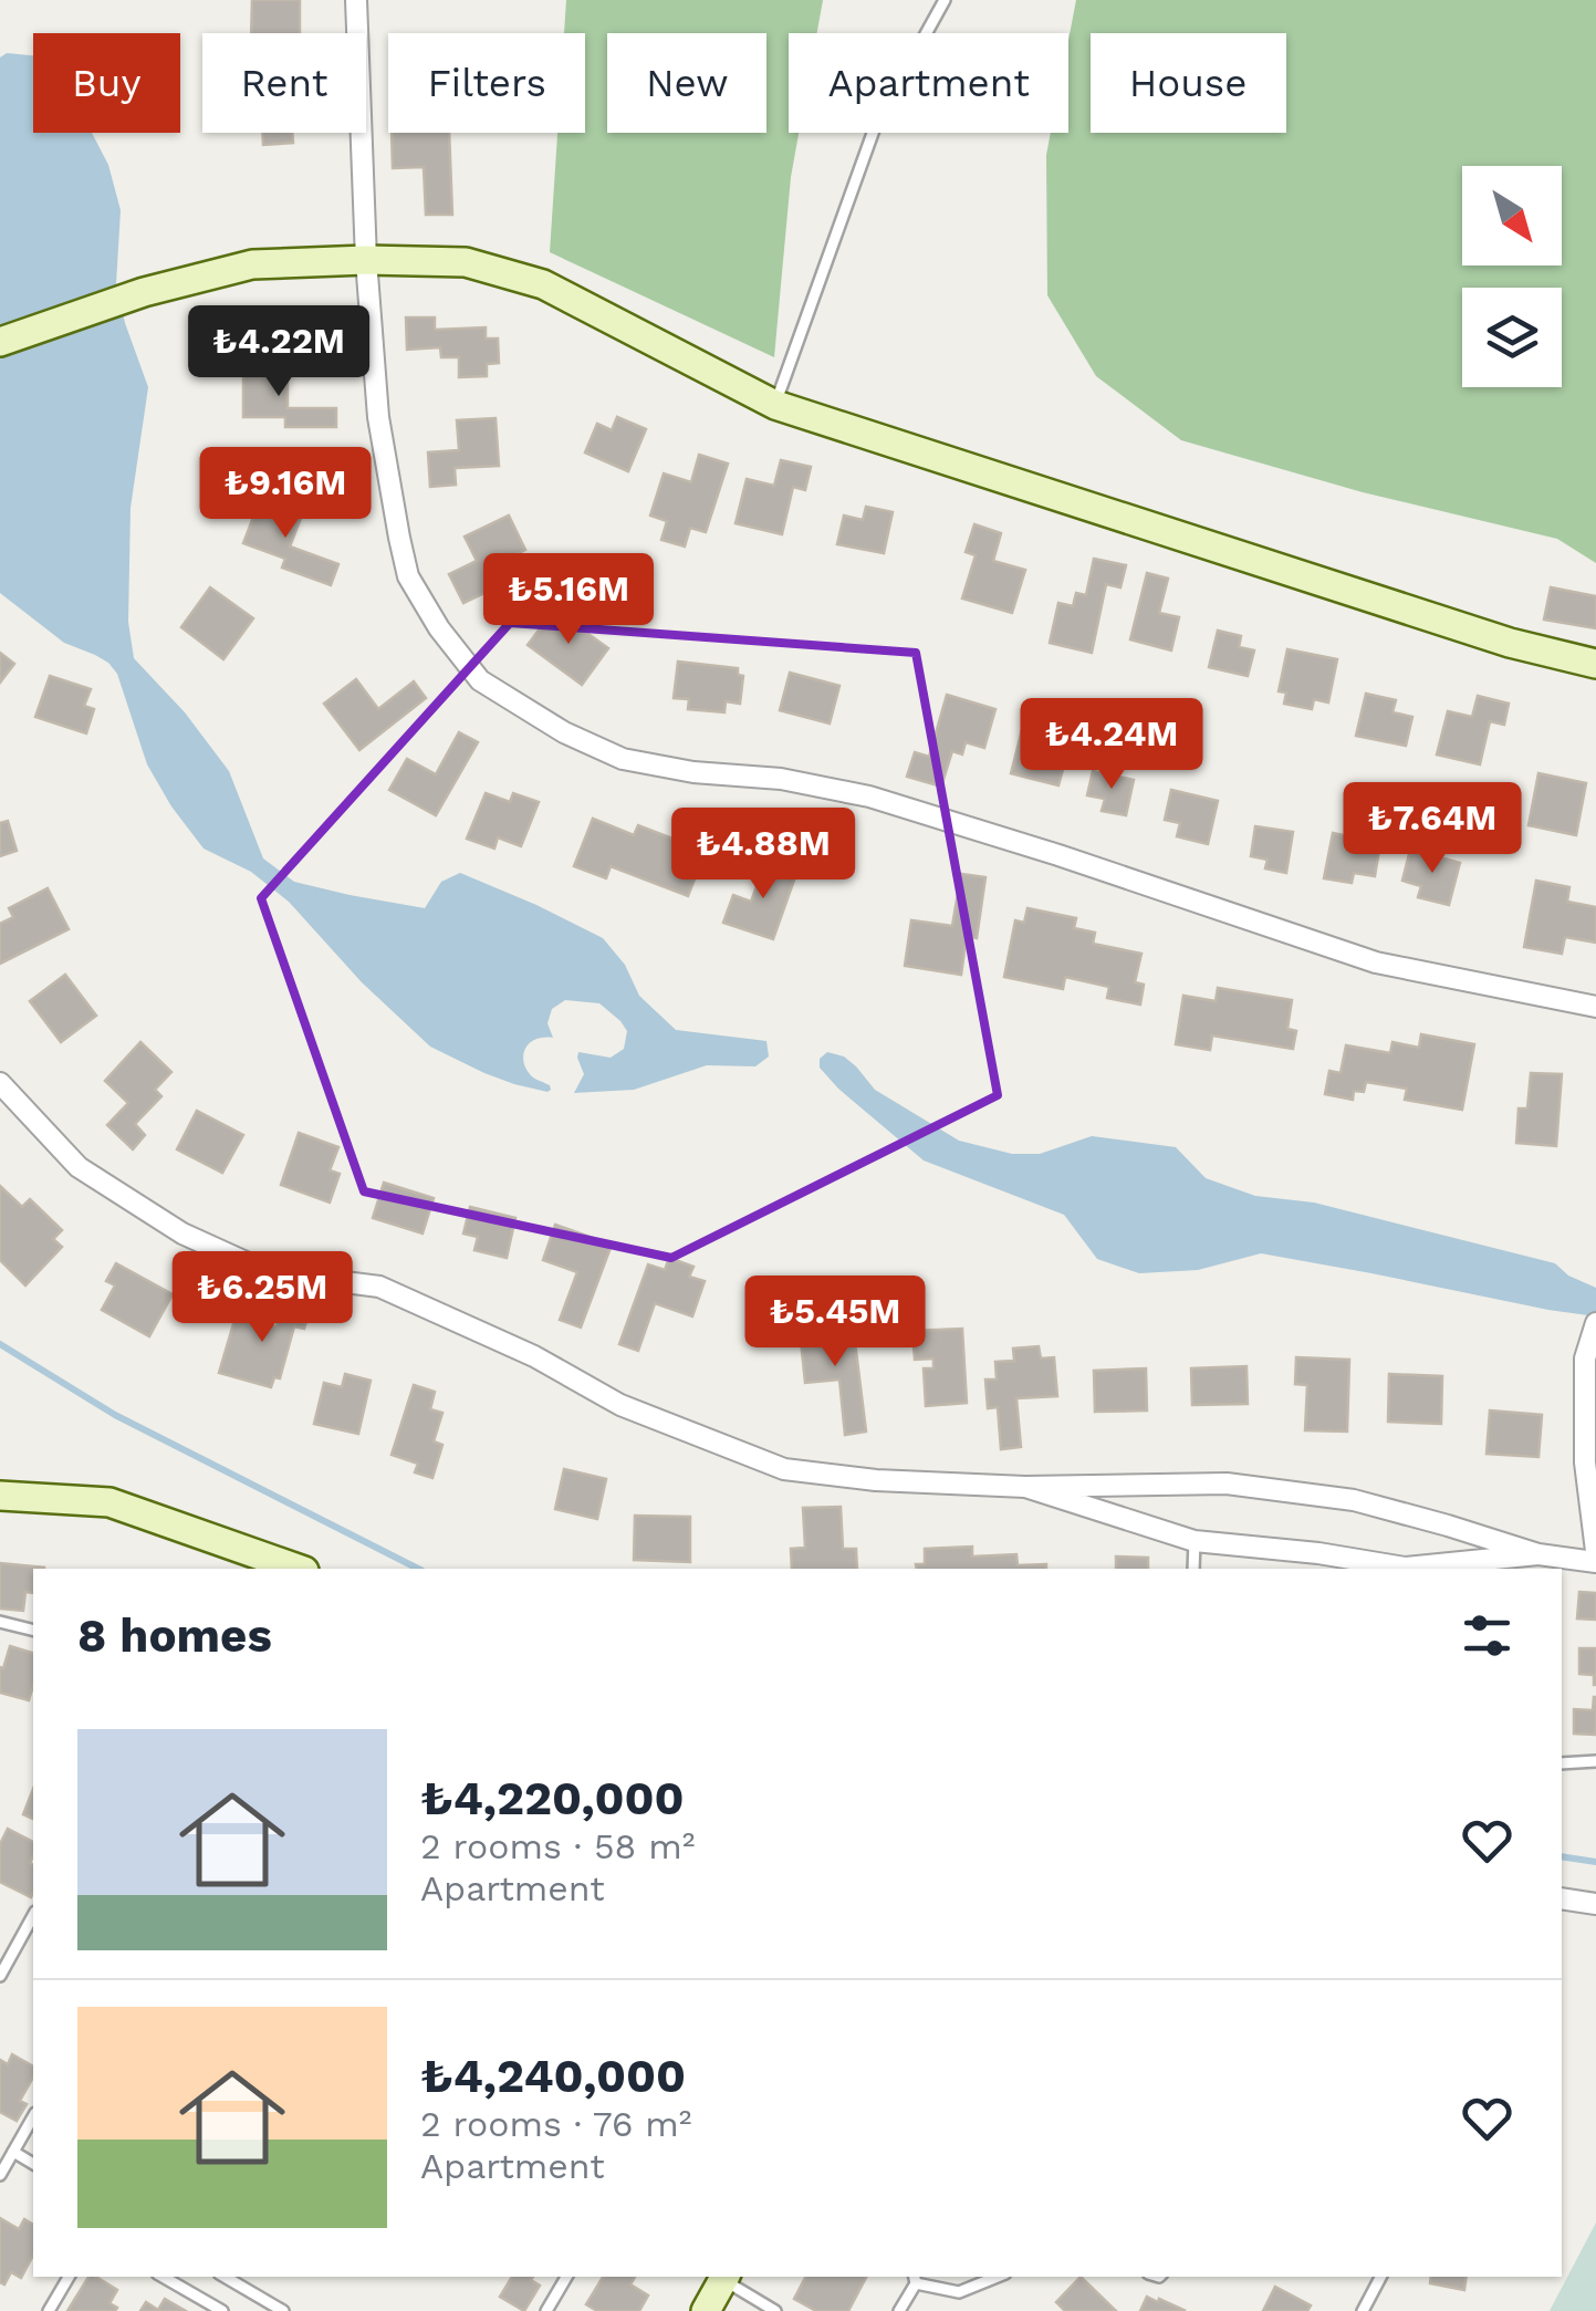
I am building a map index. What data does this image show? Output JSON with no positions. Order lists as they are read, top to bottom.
{
  "north": "bottom right",
  "page": {
    "chip": [
      "Buy",
      "Rent",
      "Filters",
      "New",
      "Apartment",
      "House"
    ],
    "price": [
      "₺4.22M",
      "₺9.16M",
      "₺5.16M",
      "₺4.24M",
      "₺7.64M",
      "₺4.88M",
      "₺6.25M",
      "₺5.45M"
    ],
    "heading": "8 homes",
    "list": [
      {
        "name": "₺4,220,000",
        "note": "2 rooms · 58 m² · Apartment"
      },
      {
        "name": "₺4,240,000",
        "note": "2 rooms · 76 m² · Apartment"
      }
    ]
  }
}
